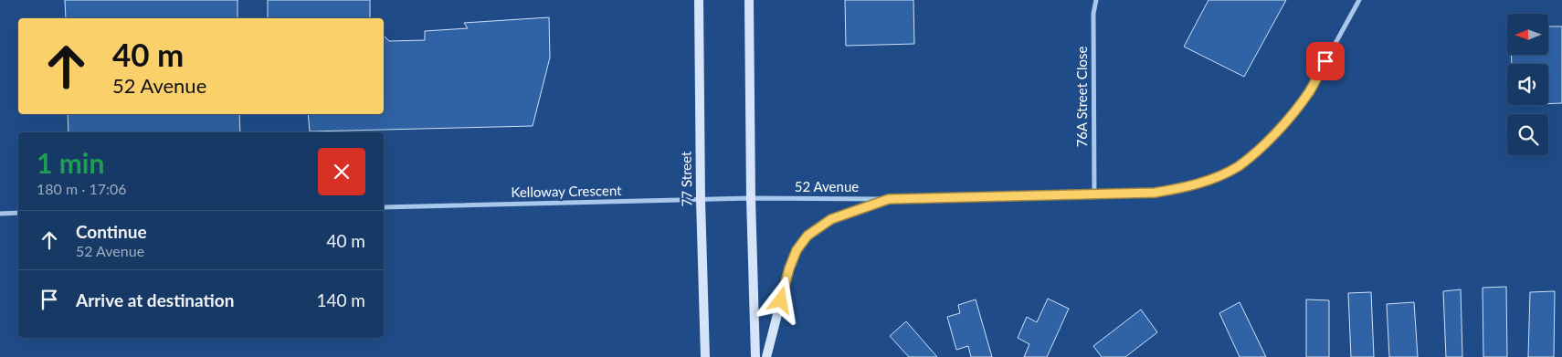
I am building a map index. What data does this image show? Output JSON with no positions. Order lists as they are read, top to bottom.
{
  "streets": {
    "main road": ["77 Street"],
    "street": ["76A Street Close", "52 Avenue", "Kelloway Crescent"]
  },
  "crossings": [
    ["76A Street Close", "52 Avenue"],
    ["77 Street", "Kelloway Crescent"],
    ["52 Avenue", "Kelloway Crescent"]
  ],
  "north": "left",
  "page": {
    "turn": ["40 m", "52 Avenue"],
    "heading": ["1 min", "180 m · 17:06"],
    "list": [
      {
        "name": "Continue",
        "note": "52 Avenue",
        "value": "40 m"
      },
      {
        "name": "Arrive at destination",
        "value": "140 m"
      }
    ]
  }
}
